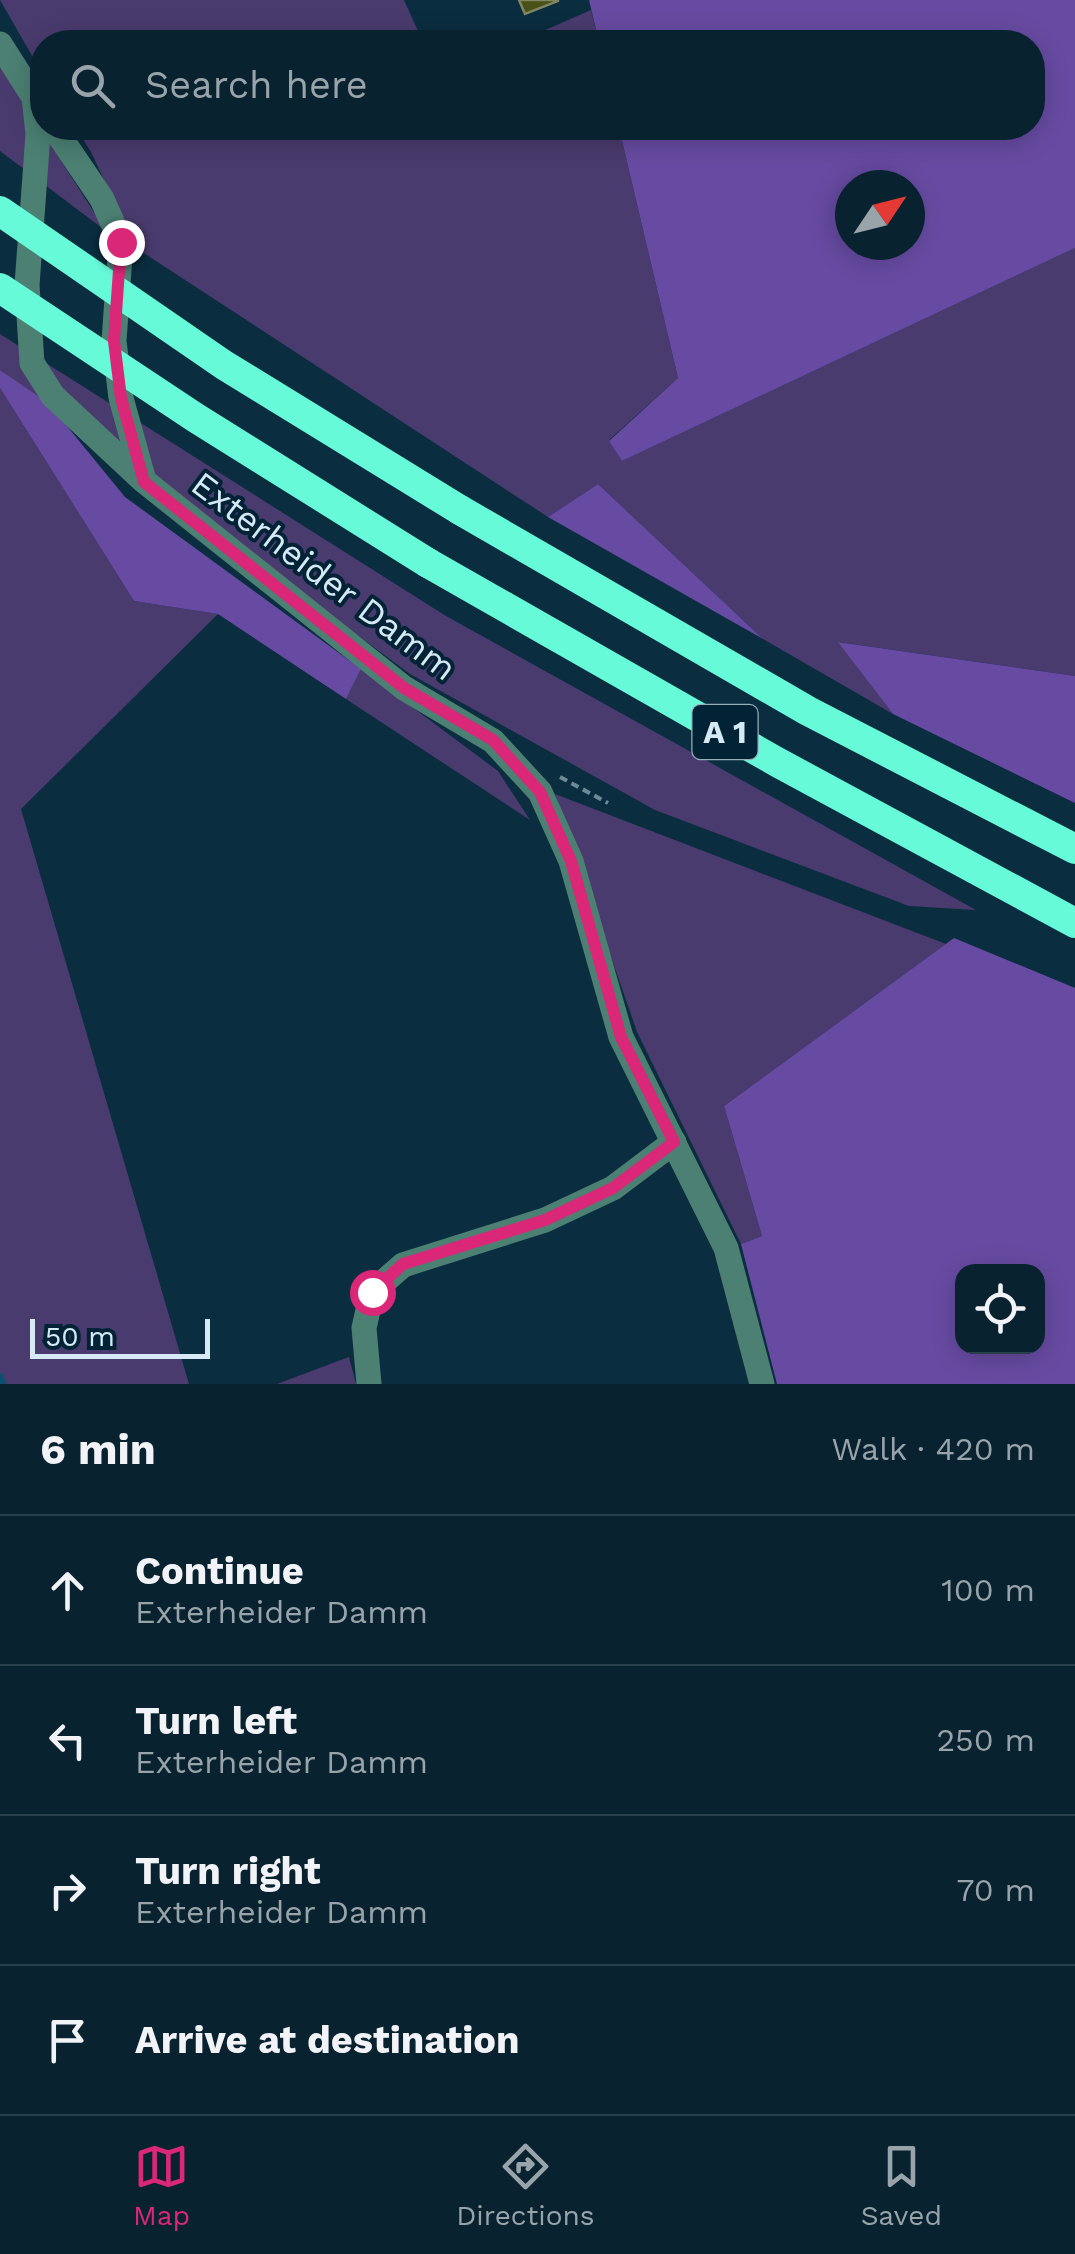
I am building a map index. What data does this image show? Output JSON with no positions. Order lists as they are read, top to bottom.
{
  "streets": {
    "highway": ["A 1"],
    "street": ["Exterheider Damm"]
  },
  "scale_bar": "50 m",
  "north": "top right",
  "page": {
    "search": "Search here",
    "scale": "50 m",
    "heading": ["6 min", "Walk · 420 m"],
    "list": [
      ["Continue", "Exterheider Damm", "100 m"],
      ["Turn left", "Exterheider Damm", "250 m"],
      ["Turn right", "Exterheider Damm", "70 m"],
      "Arrive at destination"
    ],
    "nav": ["Map", "Directions", "Saved"]
  }
}
